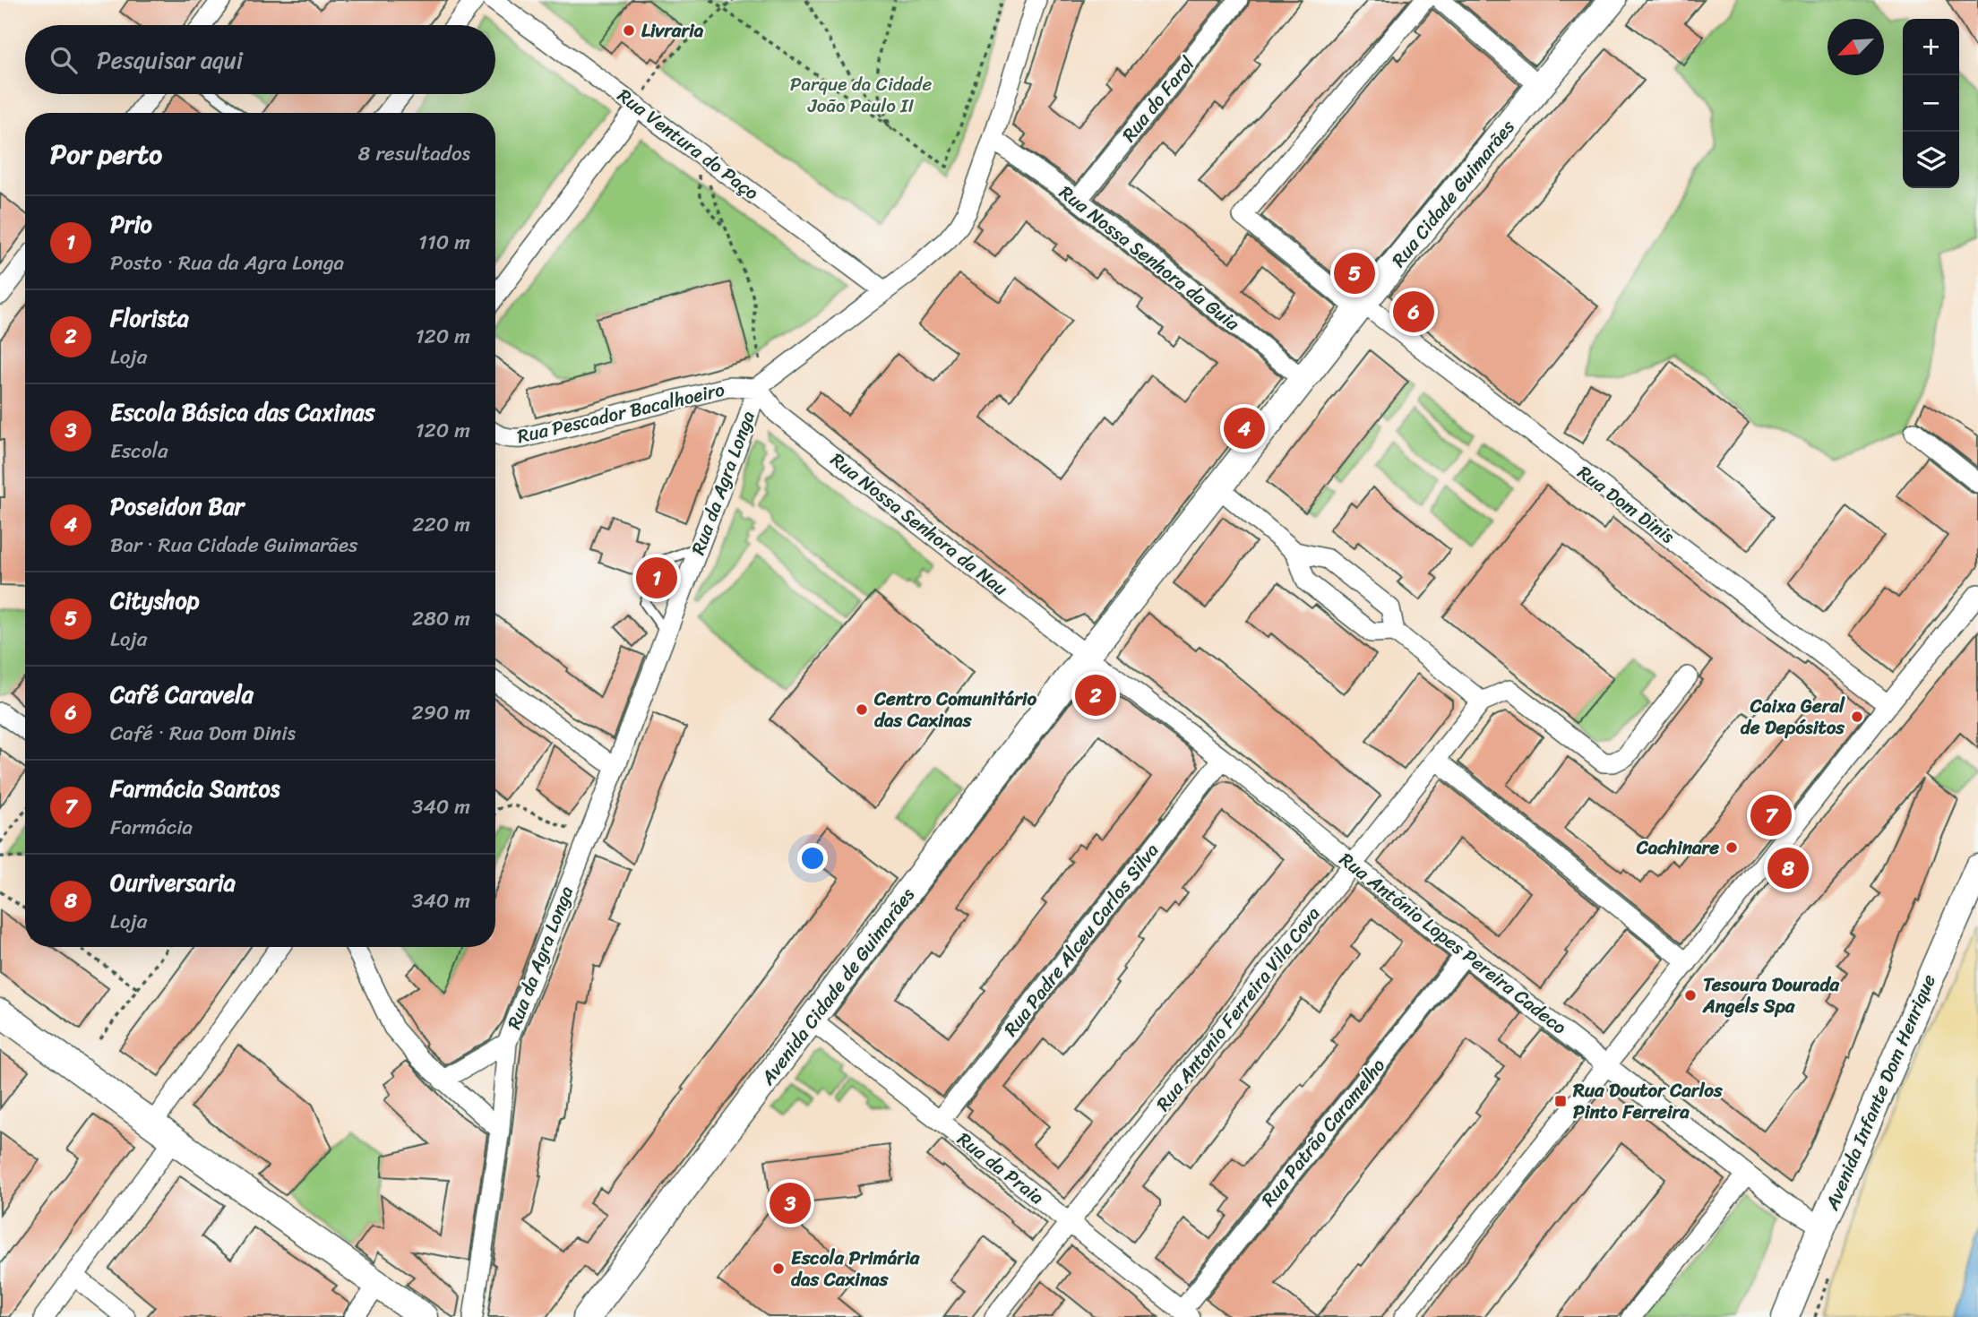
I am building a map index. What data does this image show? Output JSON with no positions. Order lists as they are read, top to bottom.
{
  "streets": {
    "street": [
      "Rua do Farol",
      "Rua Ventura do Paço",
      "Rua Cidade Guimarães",
      "Rua Nossa Senhora da Guia",
      "Rua Pescador Bacalhoeiro",
      "Rua da Agra Longa",
      "Rua Dom Dinis",
      "Rua Nossa Senhora da Nau",
      "Rua Padre Alceu Carlos Silva",
      "Rua António Lopes Pereira Cadeco",
      "Avenida Cidade de Guimarães",
      "Rua Antonio Ferreira Vila Cova",
      "Avenida Infante Dom Henrique",
      "Rua Patrão Caramelho",
      "Rua da Praia"
    ]
  },
  "crossings": [
    ["Rua do Farol", "Rua Nossa Senhora da Guia"],
    ["Rua Ventura do Paço", "Rua da Agra Longa"],
    ["Rua Cidade Guimarães", "Rua Nossa Senhora da Guia"],
    ["Rua Cidade Guimarães", "Rua Dom Dinis"],
    ["Rua Cidade Guimarães", "Rua Nossa Senhora da Nau"],
    ["Rua Cidade Guimarães", "Rua António Lopes Pereira Cadeco"],
    ["Rua Cidade Guimarães", "Avenida Cidade de Guimarães"],
    ["Rua Nossa Senhora da Guia", "Rua da Agra Longa"],
    ["Rua Pescador Bacalhoeiro", "Rua da Agra Longa"],
    ["Rua Pescador Bacalhoeiro", "Rua Nossa Senhora da Nau"],
    ["Rua da Agra Longa", "Rua Nossa Senhora da Nau"],
    ["Rua Nossa Senhora da Nau", "Rua António Lopes Pereira Cadeco"],
    ["Rua Nossa Senhora da Nau", "Avenida Cidade de Guimarães"],
    ["Rua Padre Alceu Carlos Silva", "Rua António Lopes Pereira Cadeco"],
    ["Rua Padre Alceu Carlos Silva", "Rua da Praia"],
    ["Rua António Lopes Pereira Cadeco", "Avenida Cidade de Guimarães"],
    ["Rua António Lopes Pereira Cadeco", "Rua Antonio Ferreira Vila Cova"],
    ["Rua António Lopes Pereira Cadeco", "Avenida Infante Dom Henrique"],
    ["Rua António Lopes Pereira Cadeco", "Rua Patrão Caramelho"],
    ["Avenida Cidade de Guimarães", "Rua da Praia"],
    ["Rua Antonio Ferreira Vila Cova", "Rua da Praia"],
    ["Rua Patrão Caramelho", "Rua da Praia"]
  ],
  "parks": ["Parque da Cidade João Paulo II"],
  "places": {
    "other": [
      "Livraria",
      "Centro Comunitário das Caxinas",
      "Caixa Geral de Depósitos",
      "Cachinare",
      "Tesoura Dourada Angels Spa",
      "Escola Primária das Caxinas"
    ],
    "transit": ["Rua Doutor Carlos Pinto Ferreira"]
  },
  "north": "bottom left",
  "page": {
    "map_buttons": ["+", "−"],
    "search": "Pesquisar aqui",
    "heading": ["Por perto", "8 resultados"],
    "list": [
      {
        "mark": "1",
        "name": "Prio",
        "note": "Posto · Rua da Agra Longa",
        "value": "110 m"
      },
      {
        "mark": "2",
        "name": "Florista",
        "note": "Loja",
        "value": "120 m"
      },
      {
        "mark": "3",
        "name": "Escola Básica das Caxinas",
        "note": "Escola",
        "value": "120 m"
      },
      {
        "mark": "4",
        "name": "Poseidon Bar",
        "note": "Bar · Rua Cidade Guimarães",
        "value": "220 m"
      },
      {
        "mark": "5",
        "name": "Cityshop",
        "note": "Loja",
        "value": "280 m"
      },
      {
        "mark": "6",
        "name": "Café Caravela",
        "note": "Café · Rua Dom Dinis",
        "value": "290 m"
      },
      {
        "mark": "7",
        "name": "Farmácia Santos",
        "note": "Farmácia",
        "value": "340 m"
      },
      {
        "mark": "8",
        "name": "Ouriversaria",
        "note": "Loja",
        "value": "340 m"
      }
    ],
    "pins": [
      "5",
      "6",
      "4",
      "1",
      "2",
      "7",
      "8",
      "3"
    ]
  }
}
